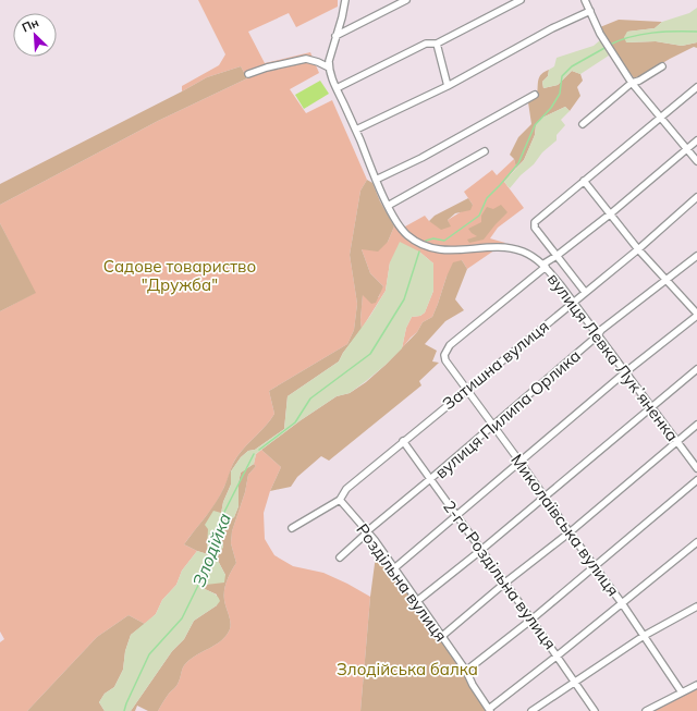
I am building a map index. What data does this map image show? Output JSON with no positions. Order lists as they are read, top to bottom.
{
  "streets": {
    "street": [
      "вулиця Левка Лукʼяненка",
      "Затишна вулиця",
      "вулиця Пилипа Орлика",
      "Миколаївська вулиця",
      "2-га Роздільна вулиця",
      "Роздільна вулиця"
    ]
  },
  "crossings": [
    ["вулиця Левка Лукʼяненка", "Затишна вулиця"],
    ["вулиця Левка Лукʼяненка", "вулиця Пилипа Орлика"],
    ["вулиця Левка Лукʼяненка", "Миколаївська вулиця"],
    ["Затишна вулиця", "Миколаївська вулиця"],
    ["Затишна вулиця", "2-га Роздільна вулиця"],
    ["Затишна вулиця", "Роздільна вулиця"],
    ["вулиця Пилипа Орлика", "Миколаївська вулиця"],
    ["вулиця Пилипа Орлика", "2-га Роздільна вулиця"],
    ["вулиця Пилипа Орлика", "Роздільна вулиця"]
  ],
  "water": ["Злодійка"],
  "parks": ["Садове товариство \"Дружба\"", "Злодійська балка"],
  "north": "top left"
}
